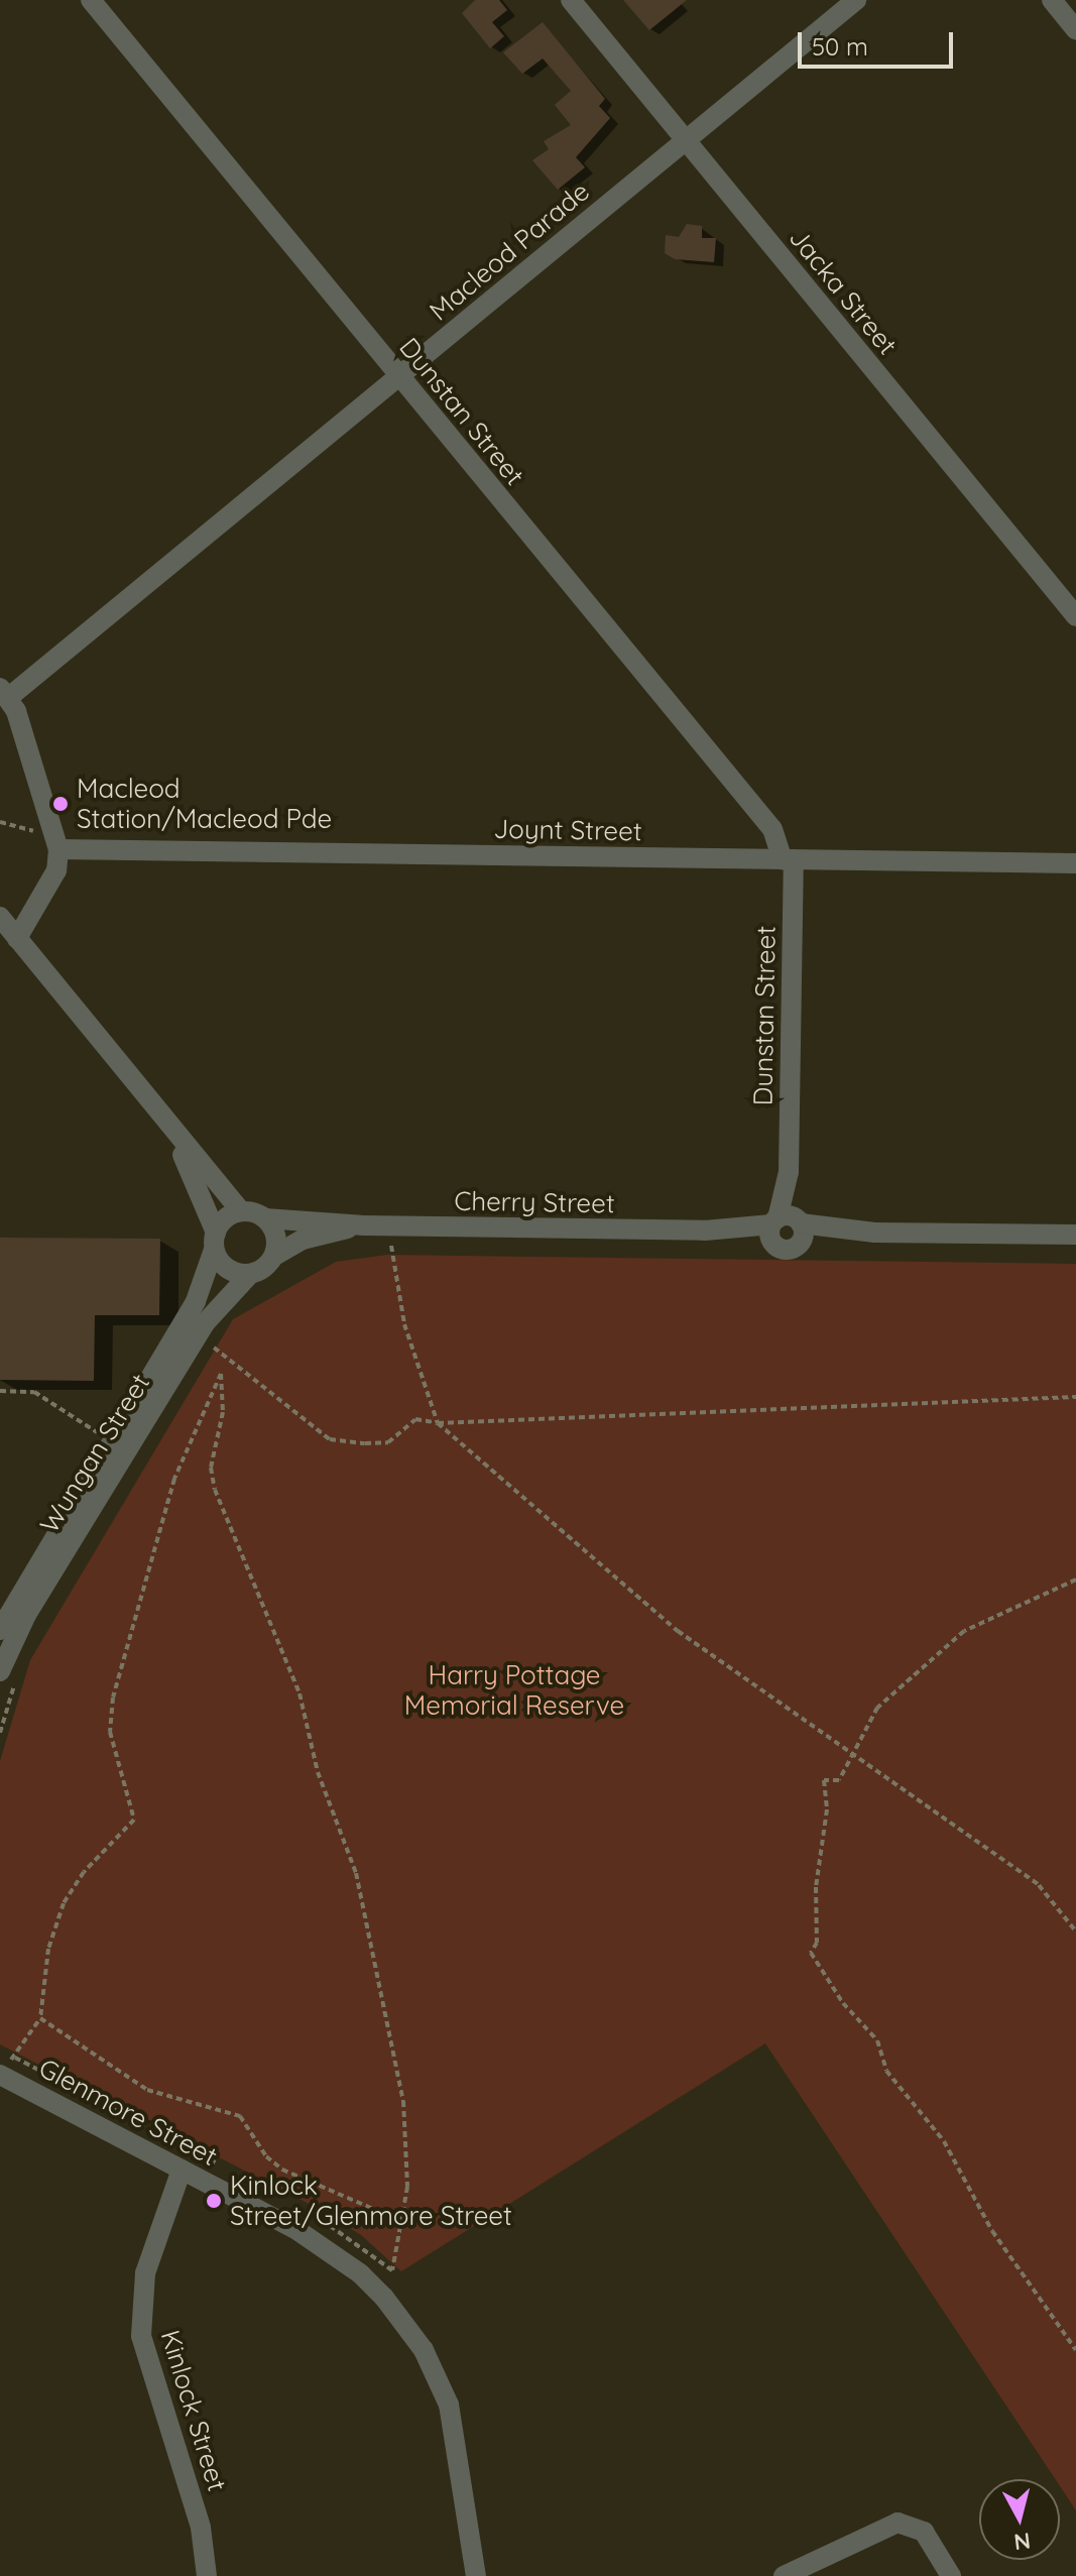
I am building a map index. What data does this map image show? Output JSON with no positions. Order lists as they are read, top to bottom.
{
  "streets": {
    "street": [
      "Macleod Parade",
      "Jacka Street",
      "Dunstan Street",
      "Joynt Street",
      "Cherry Street",
      "Wungan Street",
      "Glenmore Street",
      "Kinlock Street"
    ]
  },
  "crossings": [
    ["Macleod Parade", "Jacka Street"],
    ["Macleod Parade", "Dunstan Street"],
    ["Dunstan Street", "Joynt Street"],
    ["Dunstan Street", "Cherry Street"],
    ["Cherry Street", "Wungan Street"],
    ["Glenmore Street", "Kinlock Street"]
  ],
  "parks": ["Harry Pottage Memorial Reserve"],
  "places": ["Macleod Station/Macleod Pde", "Kinlock Street/Glenmore Street"],
  "scale_bar": "50 m",
  "north": "bottom"
}
